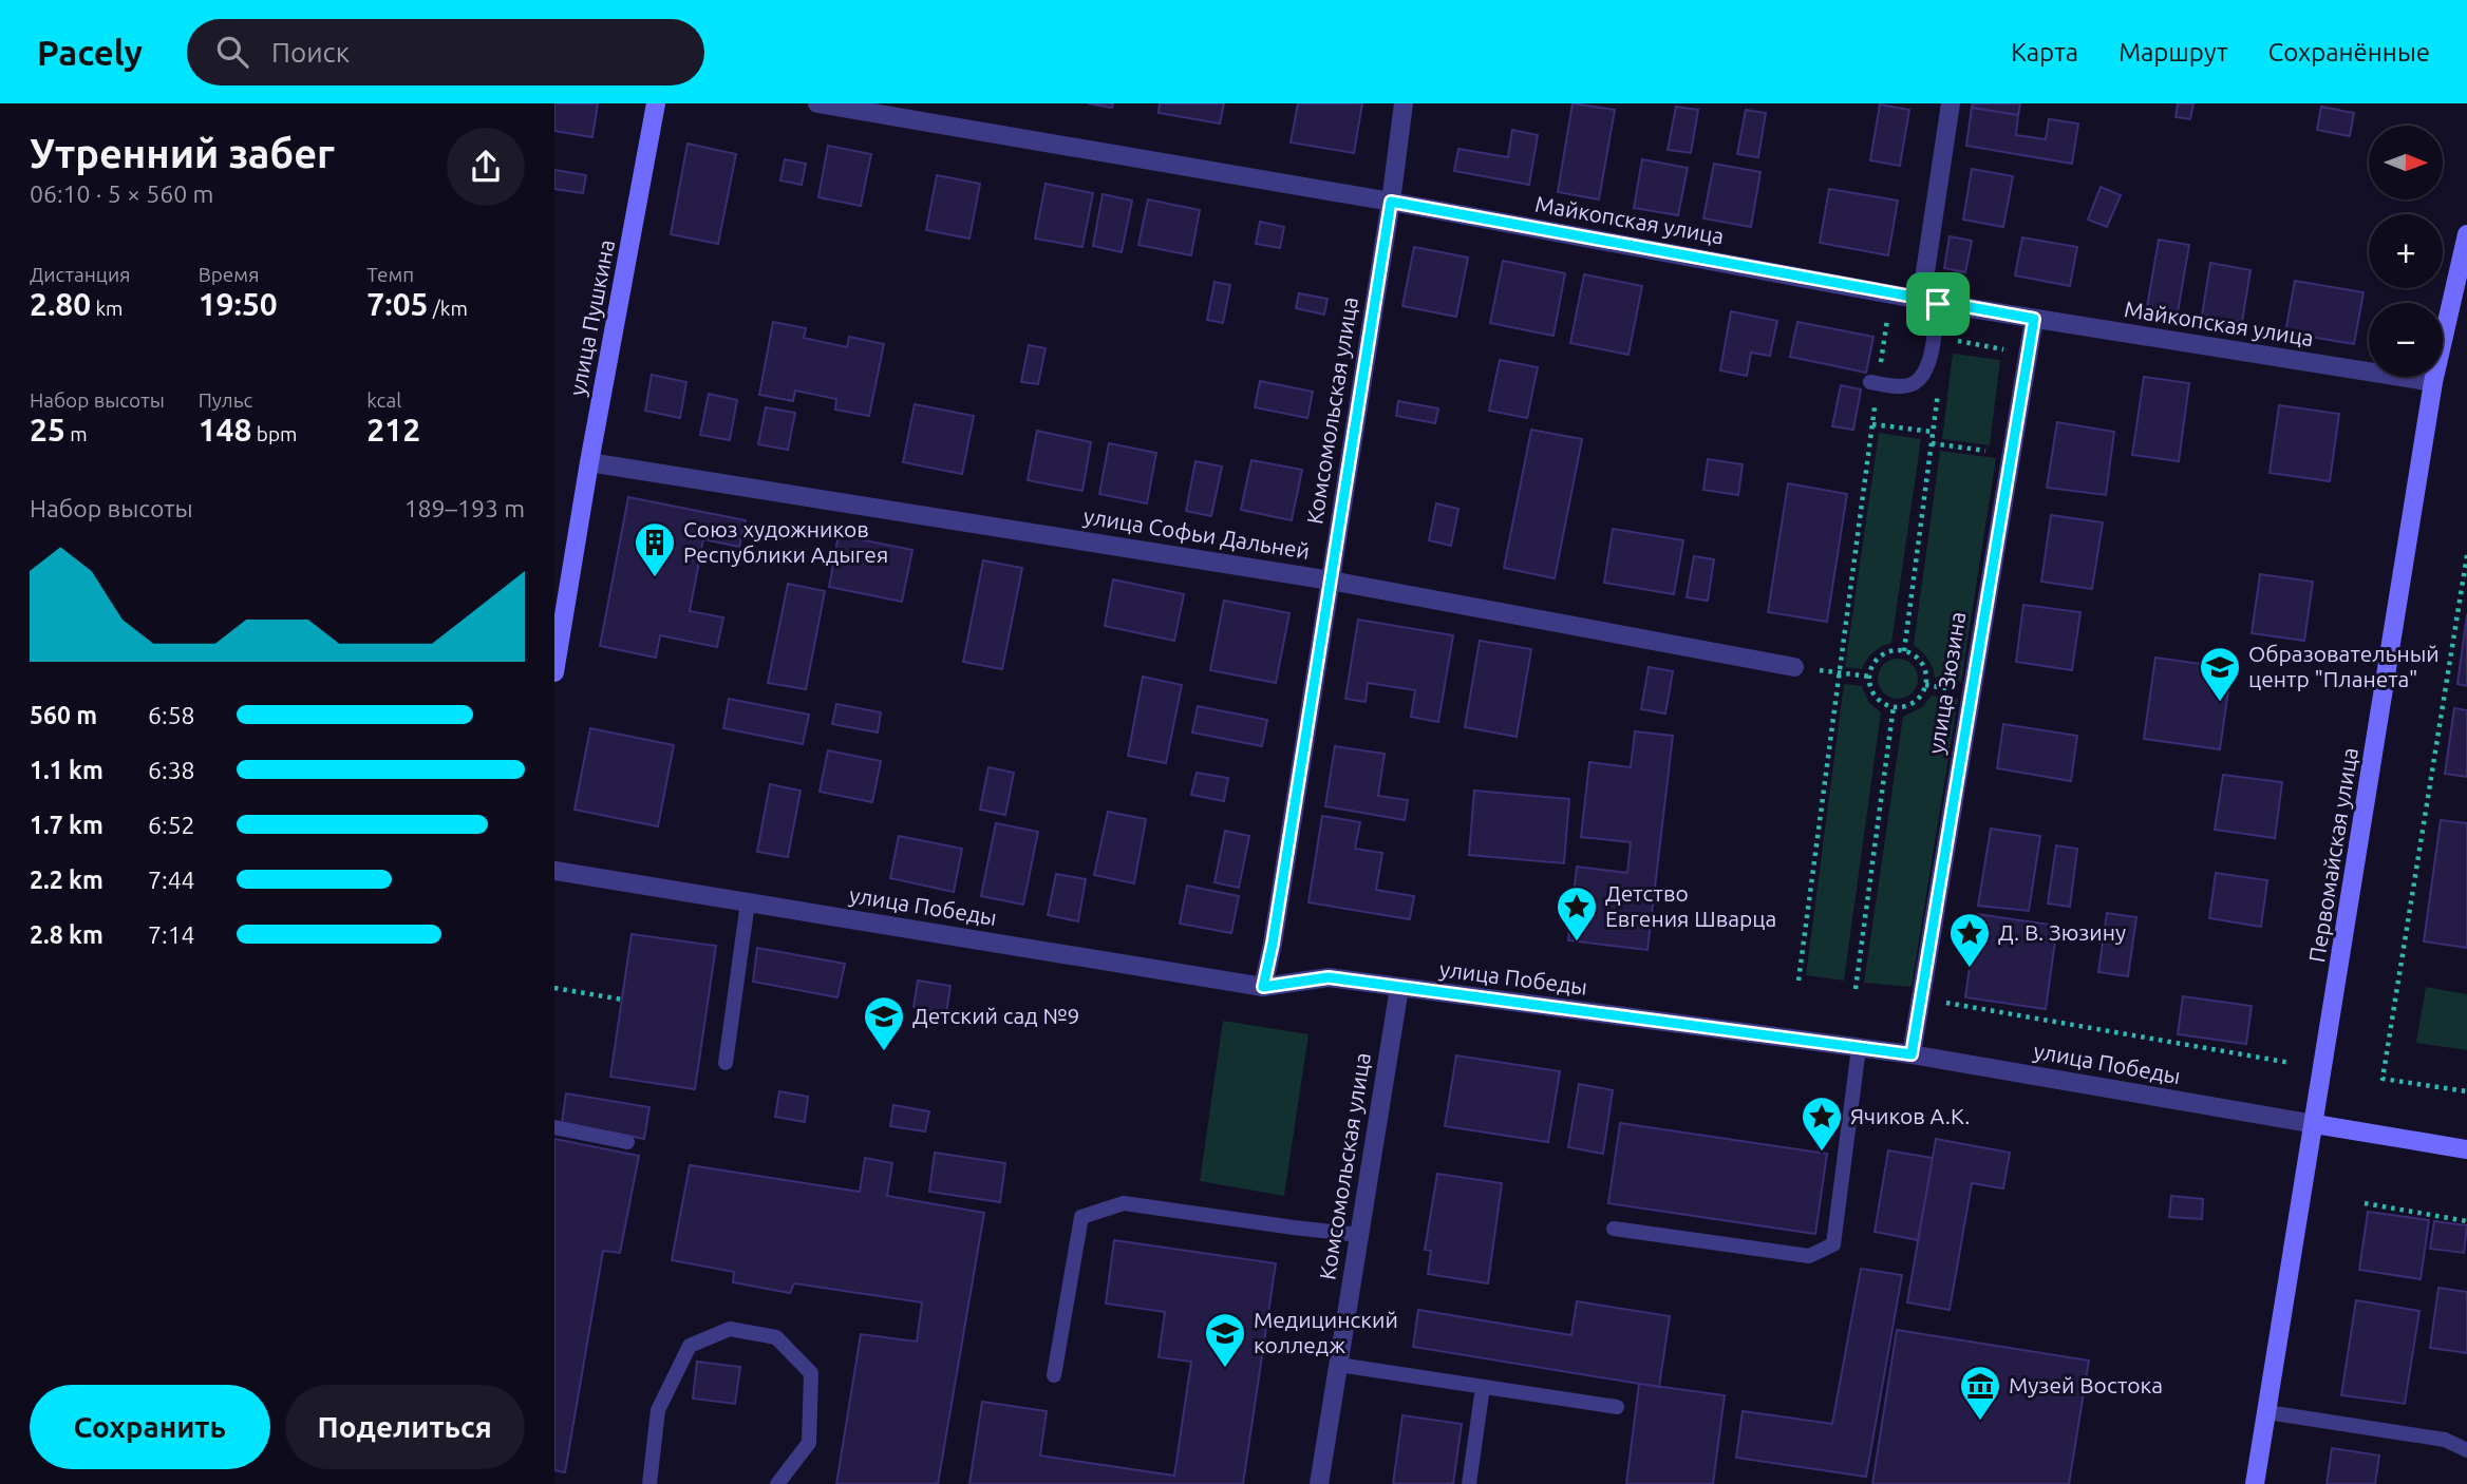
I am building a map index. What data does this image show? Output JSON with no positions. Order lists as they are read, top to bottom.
{
  "streets": {
    "street": [
      "Майкопская улица",
      "улица Пушкина",
      "Комсомольская улица",
      "улица Софьи Дальней",
      "улица Зюзина",
      "Первомайская улица",
      "улица Победы"
    ]
  },
  "crossings": [
    ["Майкопская улица", "Комсомольская улица"],
    ["Майкопская улица", "улица Зюзина"],
    ["Майкопская улица", "Первомайская улица"],
    ["улица Пушкина", "улица Софьи Дальней"],
    ["Комсомольская улица", "улица Софьи Дальней"],
    ["Комсомольская улица", "улица Победы"],
    ["улица Зюзина", "улица Победы"],
    ["Первомайская улица", "улица Победы"]
  ],
  "places": {
    "building": ["Союз художников Республики Адыгея"],
    "school or university": ["Образовательный центр \"Планета\"", "Детский сад №9", "Медицинский колледж"],
    "place": ["Детство Евгения Шварца", "Д. В. Зюзину", "Ячиков А.К."],
    "museum": ["Музей Востока"]
  },
  "north": "right",
  "page": {
    "header": "Pacely",
    "search": "Поиск",
    "nav": ["Карта", "Маршрут", "Сохранённые"],
    "heading": ["Утренний забег", "06:10 · 5 × 560 m"],
    "map_buttons": ["+", "−"],
    "stats": [
      ["Дистанция", "2.80 km"],
      ["Время", "19:50"],
      ["Темп", "7:05 /km"],
      ["Набор высоты", "25 m"],
      ["Пульс", "148 bpm"],
      ["kcal", "212"]
    ],
    "chart": ["Набор высоты", "189–193 m"],
    "list": [
      {
        "name": "560 m",
        "note": "6:58"
      },
      {
        "name": "1.1 km",
        "note": "6:38"
      },
      {
        "name": "1.7 km",
        "note": "6:52"
      },
      {
        "name": "2.2 km",
        "note": "7:44"
      },
      {
        "name": "2.8 km",
        "note": "7:14"
      }
    ],
    "buttons": ["Сохранить", "Поделиться"]
  }
}
